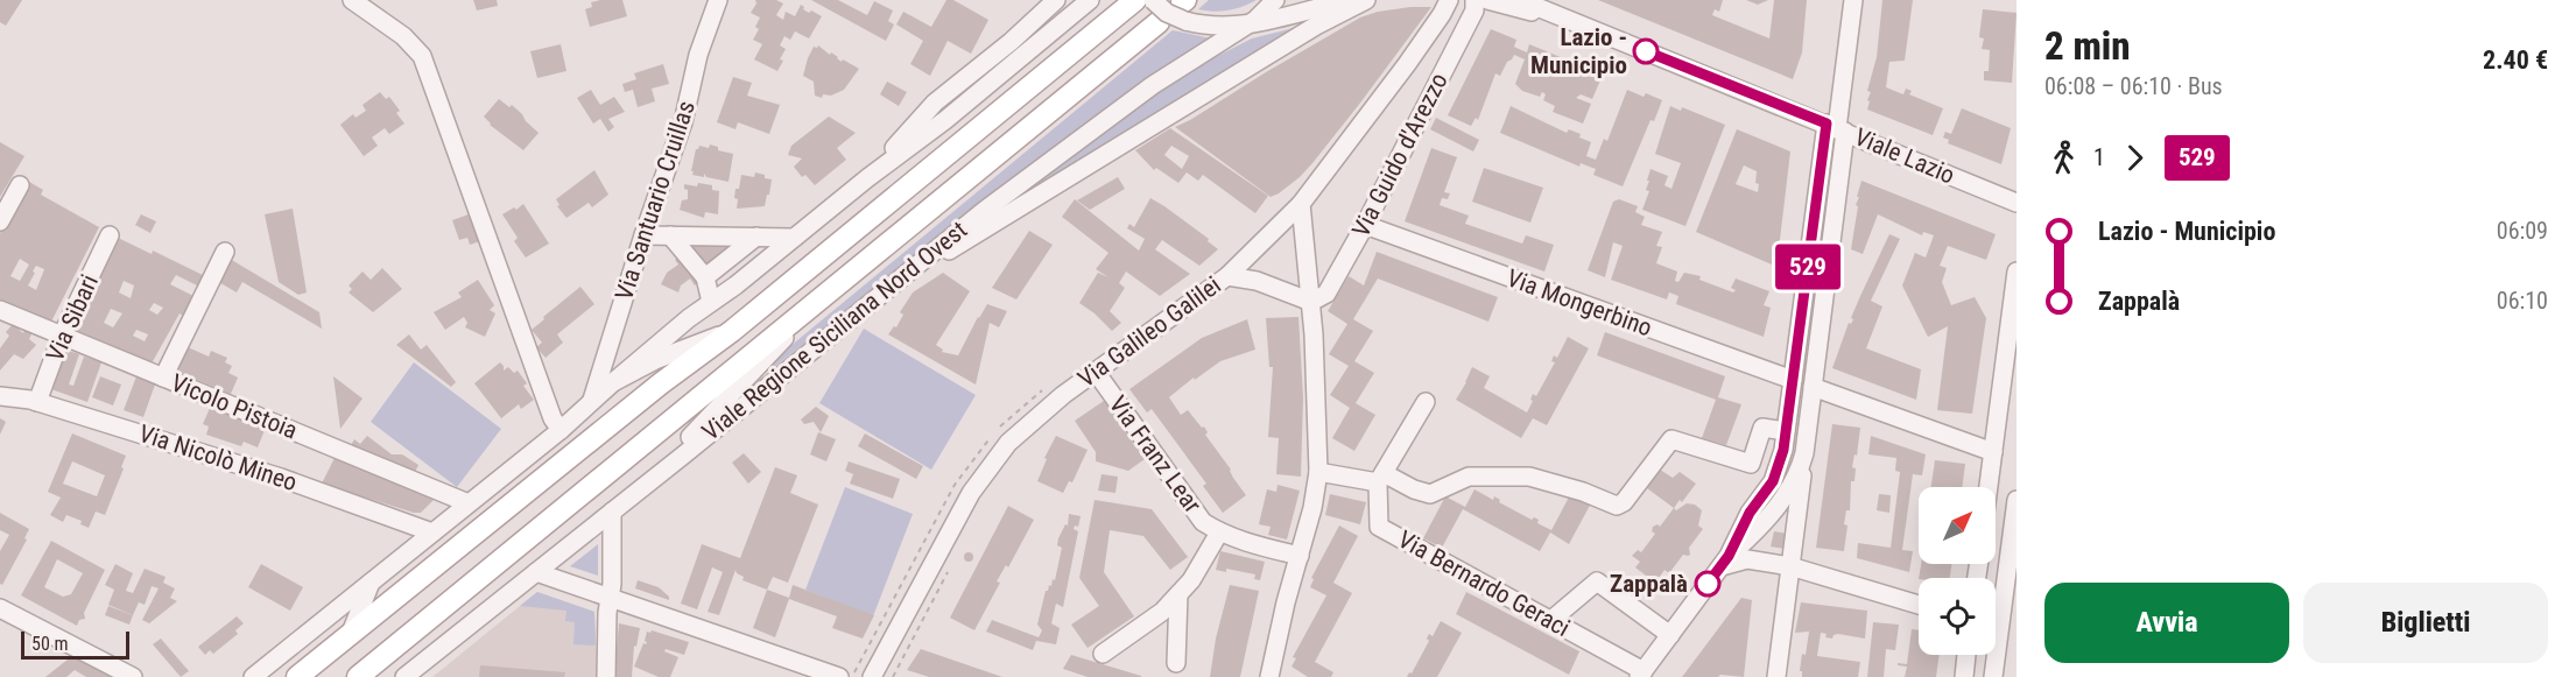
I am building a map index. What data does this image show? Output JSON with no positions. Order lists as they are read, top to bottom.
{
  "streets": {
    "main road": ["Viale Regione Siciliana Nord Ovest"],
    "street": [
      "Via Guido d'Arezzo",
      "Viale Lazio",
      "Via Santuario Cruillas",
      "Via Mongerbino",
      "Via Sibari",
      "Via Galileo Galilei",
      "Vicolo Pistoia",
      "Via Franz Lear",
      "Via Nicolò Mineo",
      "Via Bernardo Geraci"
    ]
  },
  "crossings": [
    ["Via Guido d'Arezzo", "Via Mongerbino"],
    ["Via Sibari", "Vicolo Pistoia"],
    ["Via Sibari", "Via Nicolò Mineo"],
    ["Via Galileo Galilei", "Via Franz Lear"]
  ],
  "places": ["Lazio - Municipio", "Zappalà"],
  "lines": ["bus line 529"],
  "scale_bar": "50 m",
  "north": "top right",
  "page": {
    "on_map": "529",
    "heading": ["2 min", "06:08 – 06:10 · Bus", "2.40 €"],
    "legs": ["1", "529"],
    "list": [
      {
        "name": "Lazio - Municipio",
        "value": "06:09"
      },
      {
        "name": "Zappalà",
        "value": "06:10"
      }
    ],
    "buttons": ["Avvia", "Biglietti"],
    "scale": "50 m"
  }
}
